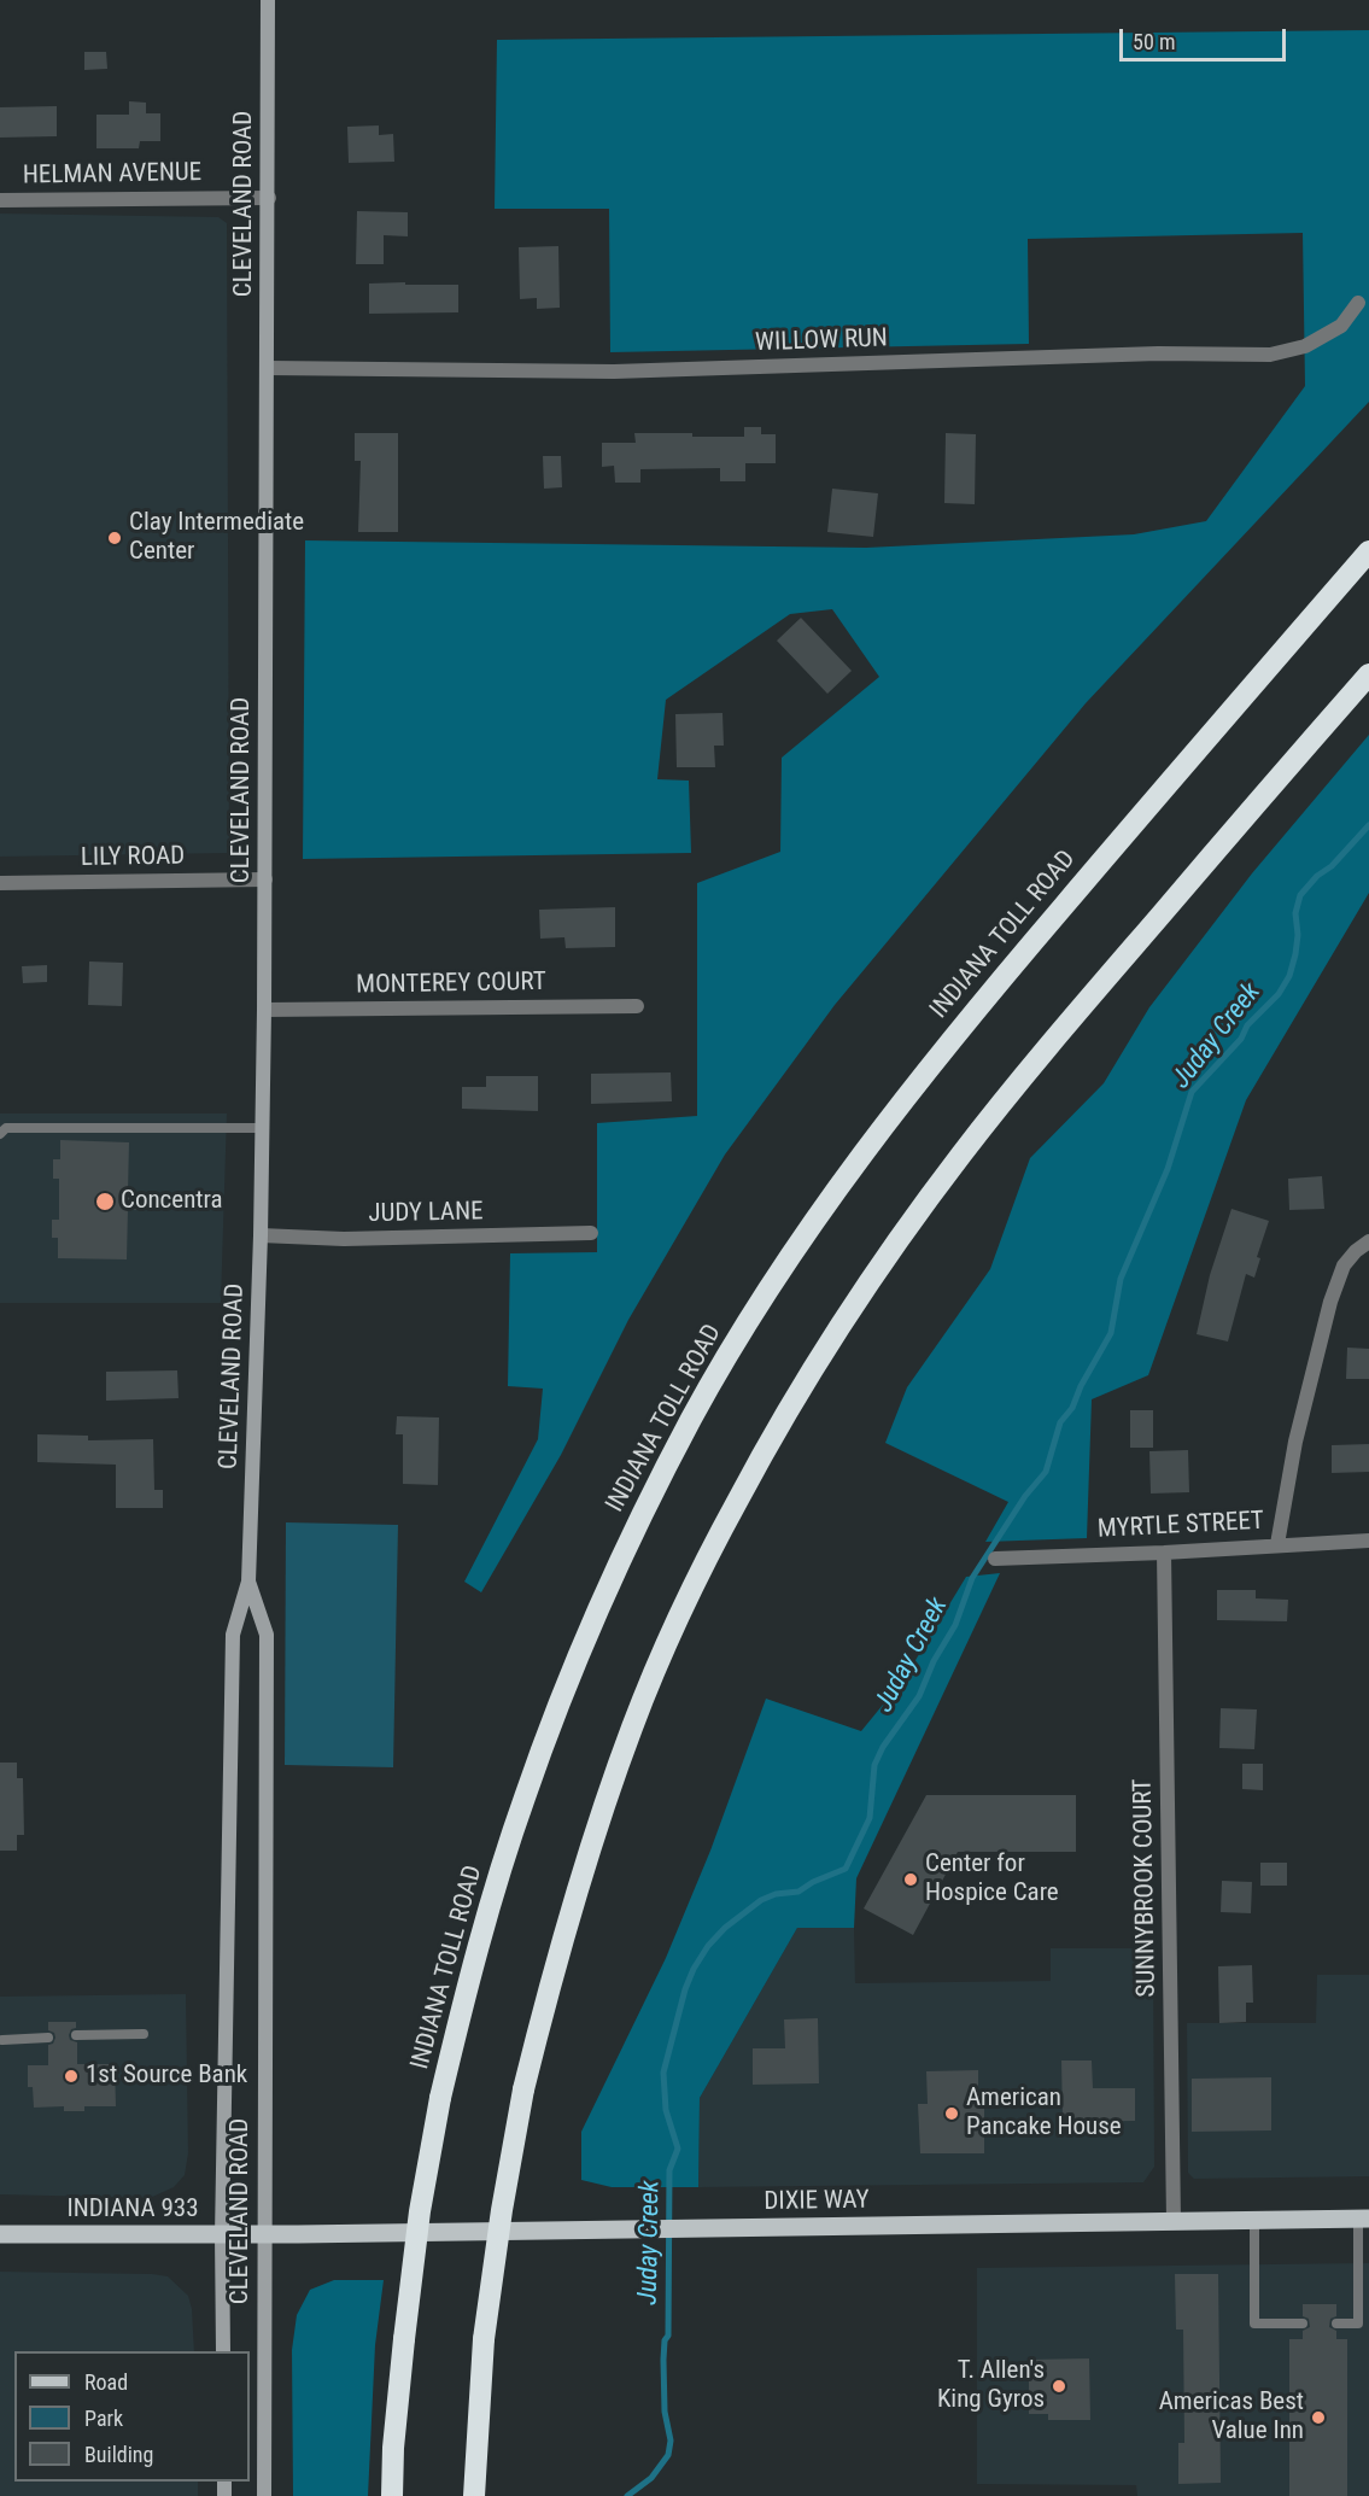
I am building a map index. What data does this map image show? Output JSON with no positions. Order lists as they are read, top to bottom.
{
  "streets": {
    "highway": ["INDIANA TOLL ROAD"],
    "main road": ["CLEVELAND ROAD", "DIXIE WAY", "INDIANA 933"],
    "street": [
      "HELMAN AVENUE",
      "WILLOW RUN",
      "LILY ROAD",
      "MONTEREY COURT",
      "JUDY LANE",
      "MYRTLE STREET",
      "SUNNYBROOK COURT"
    ]
  },
  "crossings": [
    ["HELMAN AVENUE", "CLEVELAND ROAD"],
    ["CLEVELAND ROAD", "WILLOW RUN"],
    ["CLEVELAND ROAD", "LILY ROAD"],
    ["CLEVELAND ROAD", "MONTEREY COURT"],
    ["CLEVELAND ROAD", "JUDY LANE"],
    ["CLEVELAND ROAD", "DIXIE WAY"],
    ["CLEVELAND ROAD", "INDIANA 933"],
    ["MYRTLE STREET", "SUNNYBROOK COURT"],
    ["SUNNYBROOK COURT", "DIXIE WAY"],
    ["DIXIE WAY", "INDIANA 933"]
  ],
  "water": ["Juday Creek"],
  "places": [
    "Clay Intermediate Center",
    "Concentra",
    "Center for Hospice Care",
    "1st Source Bank",
    "American Pancake House",
    "T. Allen's King Gyros",
    "Americas Best Value Inn"
  ],
  "legend": ["Road", "Park", "Building"],
  "scale_bar": "50 m"
}
